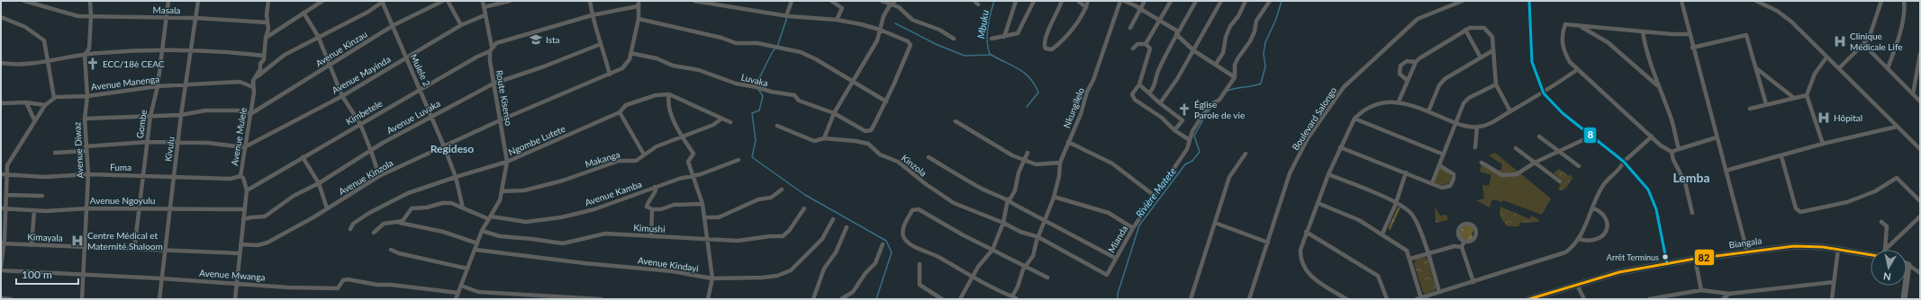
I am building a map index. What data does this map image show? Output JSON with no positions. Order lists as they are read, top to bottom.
{
  "streets": {
    "street": [
      "Masala",
      "Avenue Kinzau",
      "Mulele 2",
      "Avenue Mayinda",
      "Luvaka",
      "Avenue Manenga",
      "Route Kisenso",
      "Nkungilelo",
      "Kimbetele",
      "Avenue Luvaka",
      "Boulevard Salongo",
      "Gombe",
      "Avenue Mulele",
      "Ngombe Lutete",
      "Kivulu",
      "Avenue Diwaz",
      "Makanga",
      "Kinzola",
      "Fuma",
      "Avenue Kinzola",
      "Avenue Kamba",
      "Avenue Ngoyulu",
      "Kimushi",
      "Kimayala",
      "Mianda",
      "Biangala",
      "Avenue Kindayi",
      "Avenue Mwanga"
    ]
  },
  "crossings": [
    ["Masala", "Gombe"],
    ["Masala", "Avenue Mulele"],
    ["Masala", "Kivulu"],
    ["Masala", "Avenue Diwaz"],
    ["Avenue Kinzau", "Mulele 2"],
    ["Avenue Kinzau", "Avenue Mulele"],
    ["Mulele 2", "Avenue Mayinda"],
    ["Mulele 2", "Kimbetele"],
    ["Mulele 2", "Avenue Luvaka"],
    ["Mulele 2", "Ngombe Lutete"],
    ["Mulele 2", "Avenue Kinzola"],
    ["Mulele 2", "Avenue Kamba"],
    ["Avenue Mayinda", "Avenue Mulele"],
    ["Avenue Manenga", "Gombe"],
    ["Avenue Manenga", "Avenue Mulele"],
    ["Avenue Manenga", "Kivulu"],
    ["Avenue Manenga", "Avenue Diwaz"],
    ["Route Kisenso", "Kimbetele"],
    ["Route Kisenso", "Avenue Luvaka"],
    ["Route Kisenso", "Ngombe Lutete"],
    ["Route Kisenso", "Makanga"],
    ["Route Kisenso", "Avenue Kinzola"],
    ["Route Kisenso", "Avenue Kamba"],
    ["Route Kisenso", "Kimushi"],
    ["Route Kisenso", "Avenue Kindayi"],
    ["Route Kisenso", "Avenue Mwanga"],
    ["Nkungilelo", "Kinzola"],
    ["Nkungilelo", "Mianda"],
    ["Kimbetele", "Avenue Mulele"],
    ["Gombe", "Fuma"],
    ["Gombe", "Avenue Ngoyulu"],
    ["Gombe", "Kimayala"],
    ["Avenue Mulele", "Fuma"],
    ["Kivulu", "Fuma"],
    ["Kivulu", "Avenue Ngoyulu"],
    ["Kivulu", "Kimayala"],
    ["Kivulu", "Avenue Mwanga"],
    ["Avenue Diwaz", "Fuma"],
    ["Avenue Diwaz", "Avenue Ngoyulu"],
    ["Avenue Diwaz", "Kimayala"],
    ["Avenue Diwaz", "Avenue Mwanga"],
    ["Kinzola", "Mianda"]
  ],
  "districts": ["Regideso", "Lemba"],
  "water": ["Mbuku", "Rivière Matete"],
  "places": {
    "school or university": ["Ista"],
    "hospital": ["Clinique Médicale Life", "Hôpital", "Centre Médical et Maternité Shaloom"],
    "church": ["ECC/18è CEAC", "Église Parole de vie"],
    "other": ["Arrêt Terminus"]
  },
  "lines": ["transit line 8", "transit line 82"],
  "scale_bar": "100 m",
  "north": "bottom"
}
